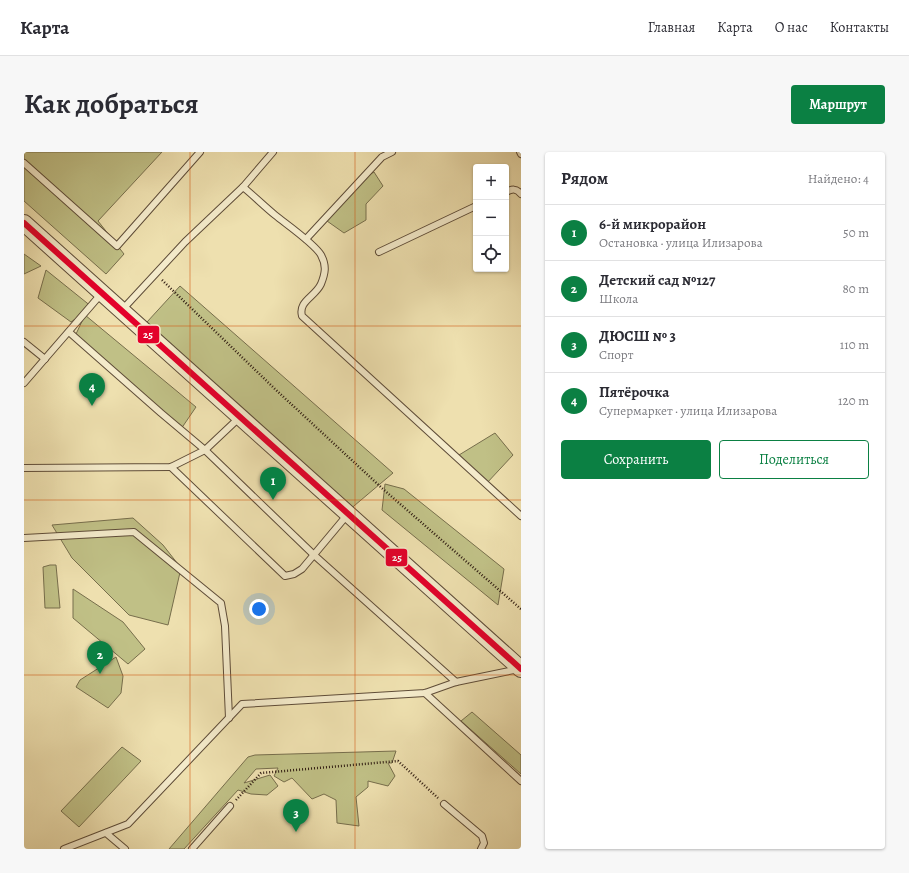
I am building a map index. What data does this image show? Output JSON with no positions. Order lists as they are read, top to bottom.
{
  "lines": ["transit line 25"],
  "page": {
    "header": "Карта",
    "nav": [
      "Главная",
      "Карта",
      "О нас",
      "Контакты"
    ],
    "title": "Как добраться",
    "buttons": [
      "Маршрут",
      ["Сохранить", "Поделиться"]
    ],
    "heading": ["Рядом", "Найдено: 4"],
    "map_buttons": ["+", "−"],
    "list": [
      {
        "mark": "1",
        "name": "6-й микрорайон",
        "note": "Остановка · улица Илизарова",
        "value": "50 m"
      },
      {
        "mark": "2",
        "name": "Детский сад №127",
        "note": "Школа",
        "value": "80 m"
      },
      {
        "mark": "3",
        "name": "ДЮСШ № 3",
        "note": "Спорт",
        "value": "110 m"
      },
      {
        "mark": "4",
        "name": "Пятёрочка",
        "note": "Супермаркет · улица Илизарова",
        "value": "120 m"
      }
    ],
    "pins": [
      "4",
      "1",
      "2",
      "3"
    ]
  }
}
